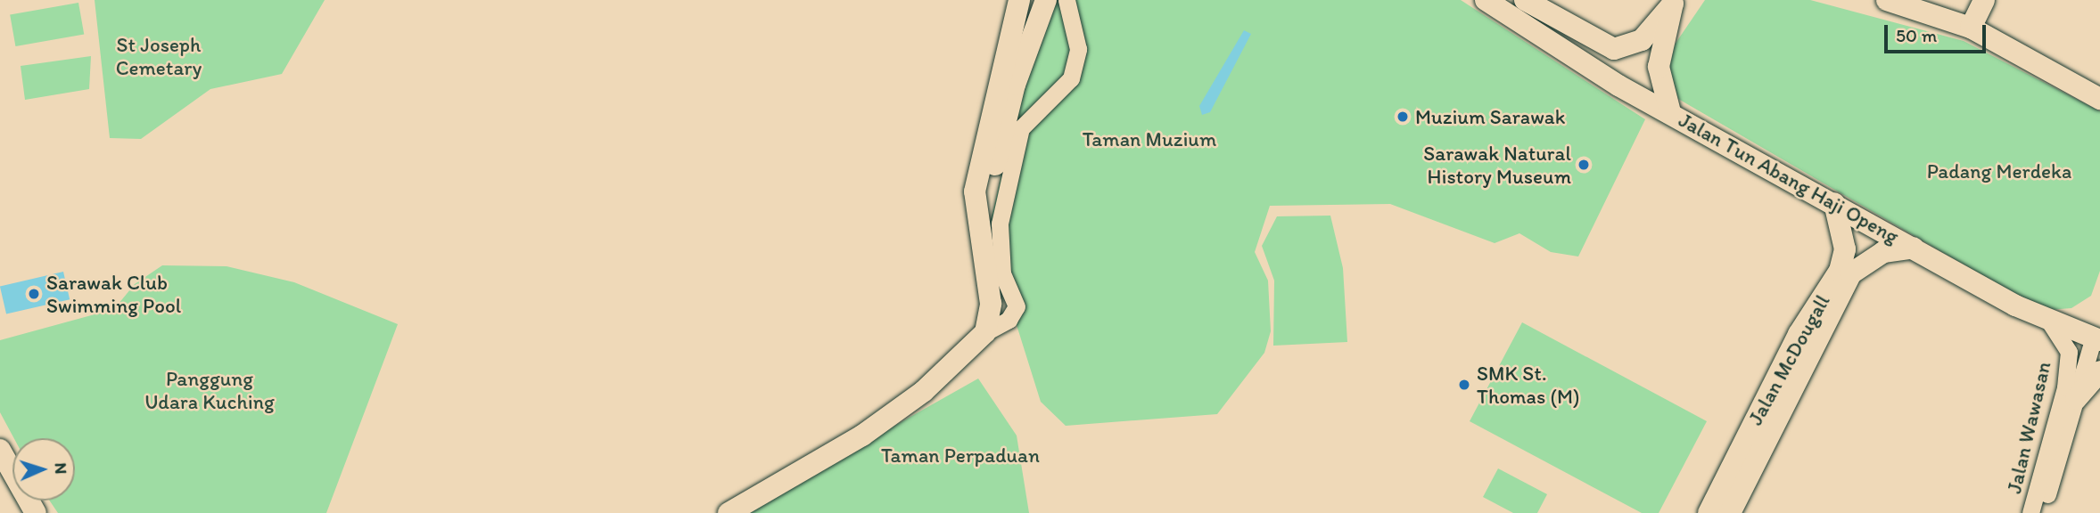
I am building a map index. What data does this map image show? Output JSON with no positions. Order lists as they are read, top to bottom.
{
  "streets": {
    "main road": ["Jalan Tun Abang Haji Openg", "Jalan McDougall"],
    "street": ["Jalan Wawasan"]
  },
  "crossings": [
    ["Jalan Tun Abang Haji Openg", "Jalan McDougall"],
    ["Jalan Tun Abang Haji Openg", "Jalan Wawasan"]
  ],
  "parks": [
    "St Joseph Cemetary",
    "Taman Muzium",
    "Padang Merdeka",
    "Panggung Udara Kuching",
    "Taman Perpaduan"
  ],
  "places": [
    "Muzium Sarawak",
    "Sarawak Natural History Museum",
    "Sarawak Club Swimming Pool",
    "SMK St. Thomas (M)"
  ],
  "scale_bar": "50 m",
  "north": "right"
}
